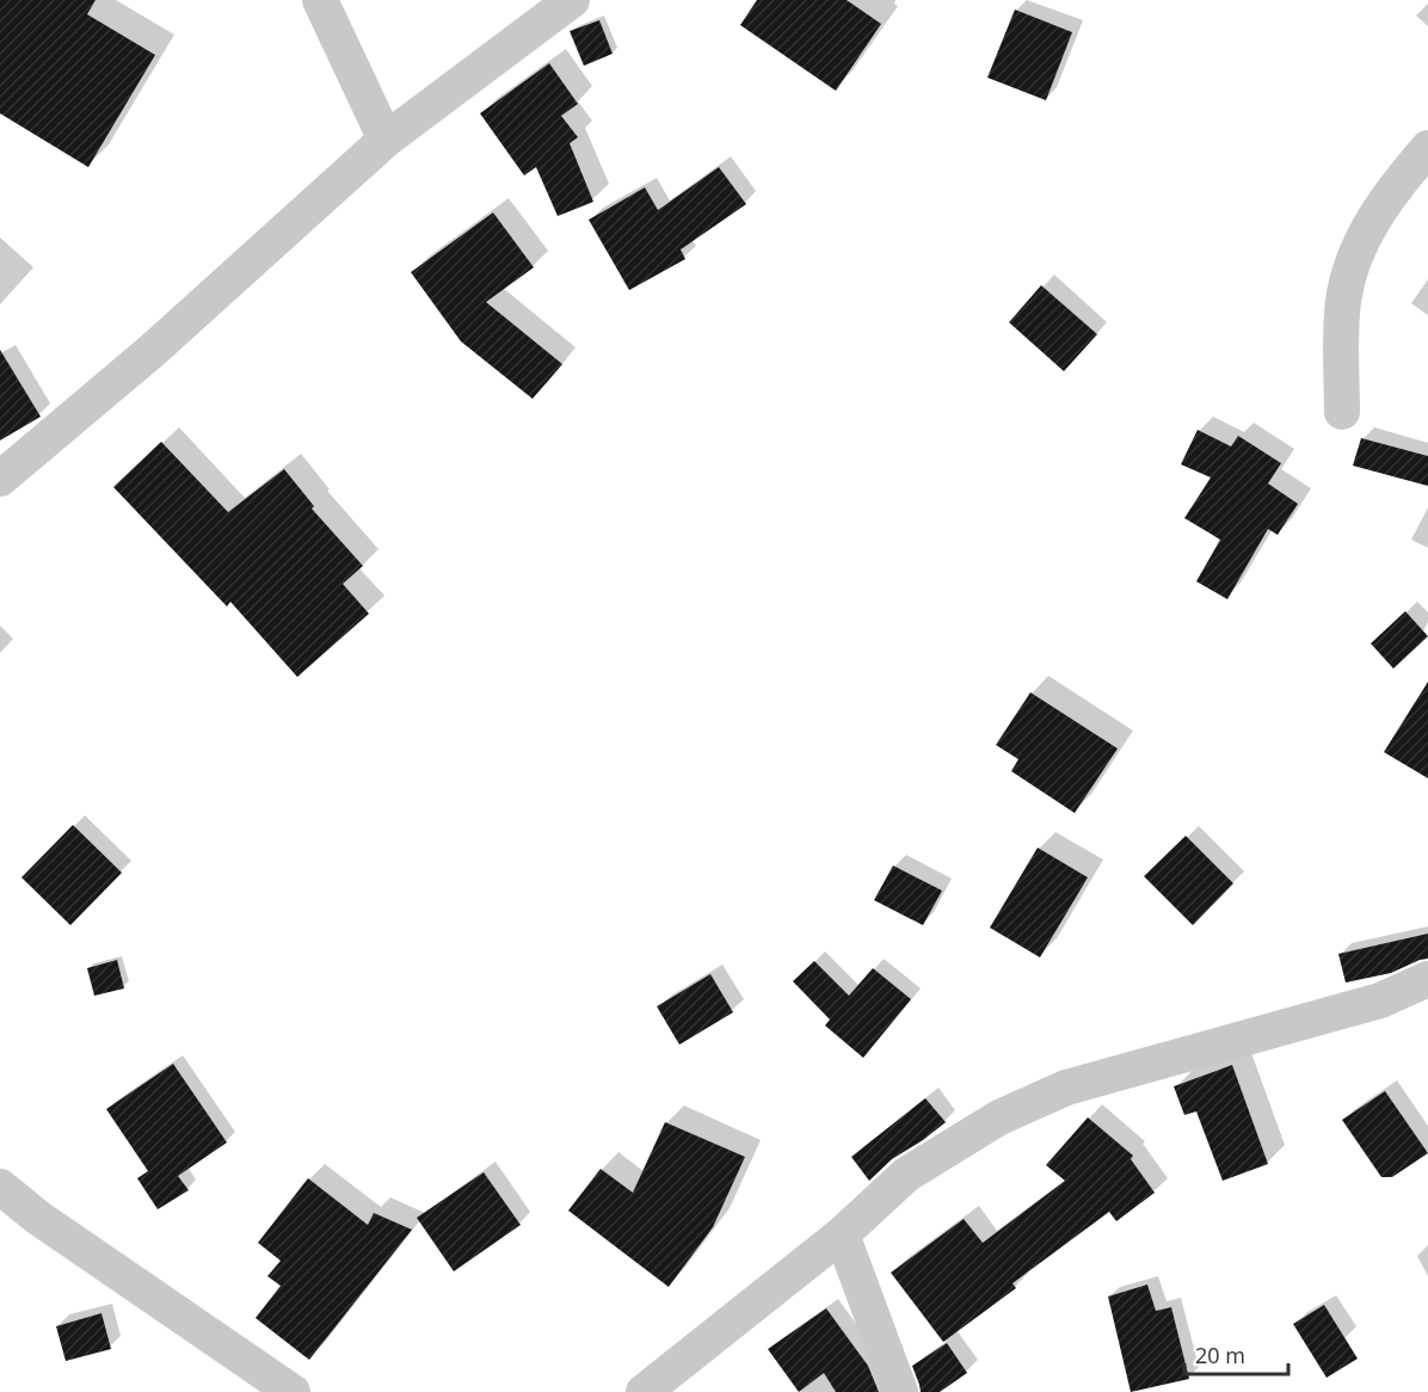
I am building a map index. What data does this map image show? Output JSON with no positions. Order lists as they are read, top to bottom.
{
  "scale_bar": "20 m"
}
